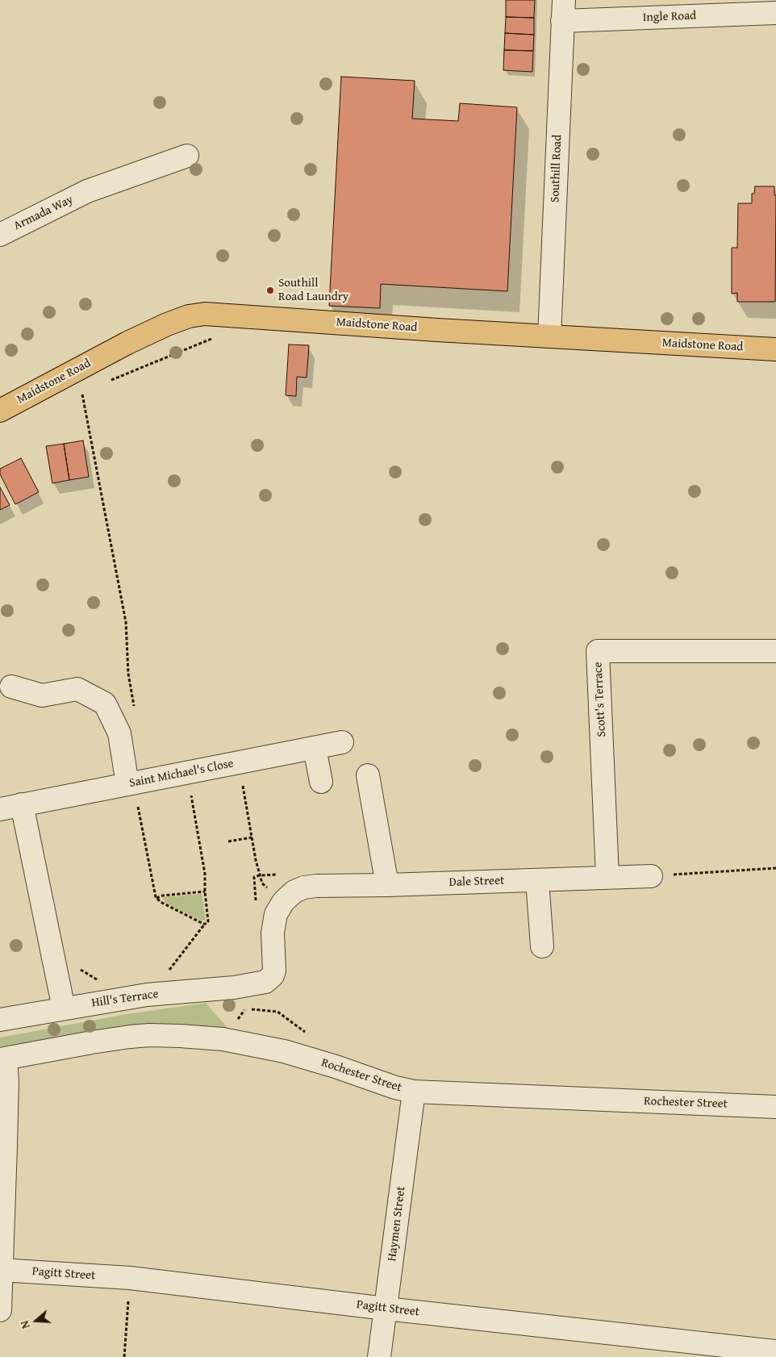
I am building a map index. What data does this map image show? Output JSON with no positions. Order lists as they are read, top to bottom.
{
  "streets": {
    "main road": ["Maidstone Road"],
    "street": [
      "Ingle Road",
      "Southill Road",
      "Armada Way",
      "Scott's Terrace",
      "Saint Michael's Close",
      "Dale Street",
      "Hill's Terrace",
      "Rochester Street",
      "Haymen Street",
      "Pagitt Street"
    ]
  },
  "crossings": [
    ["Ingle Road", "Southill Road"],
    ["Southill Road", "Maidstone Road"],
    ["Scott's Terrace", "Dale Street"],
    ["Dale Street", "Hill's Terrace"],
    ["Rochester Street", "Haymen Street"],
    ["Haymen Street", "Pagitt Street"]
  ],
  "places": ["Southill Road Laundry"],
  "north": "left"
}
